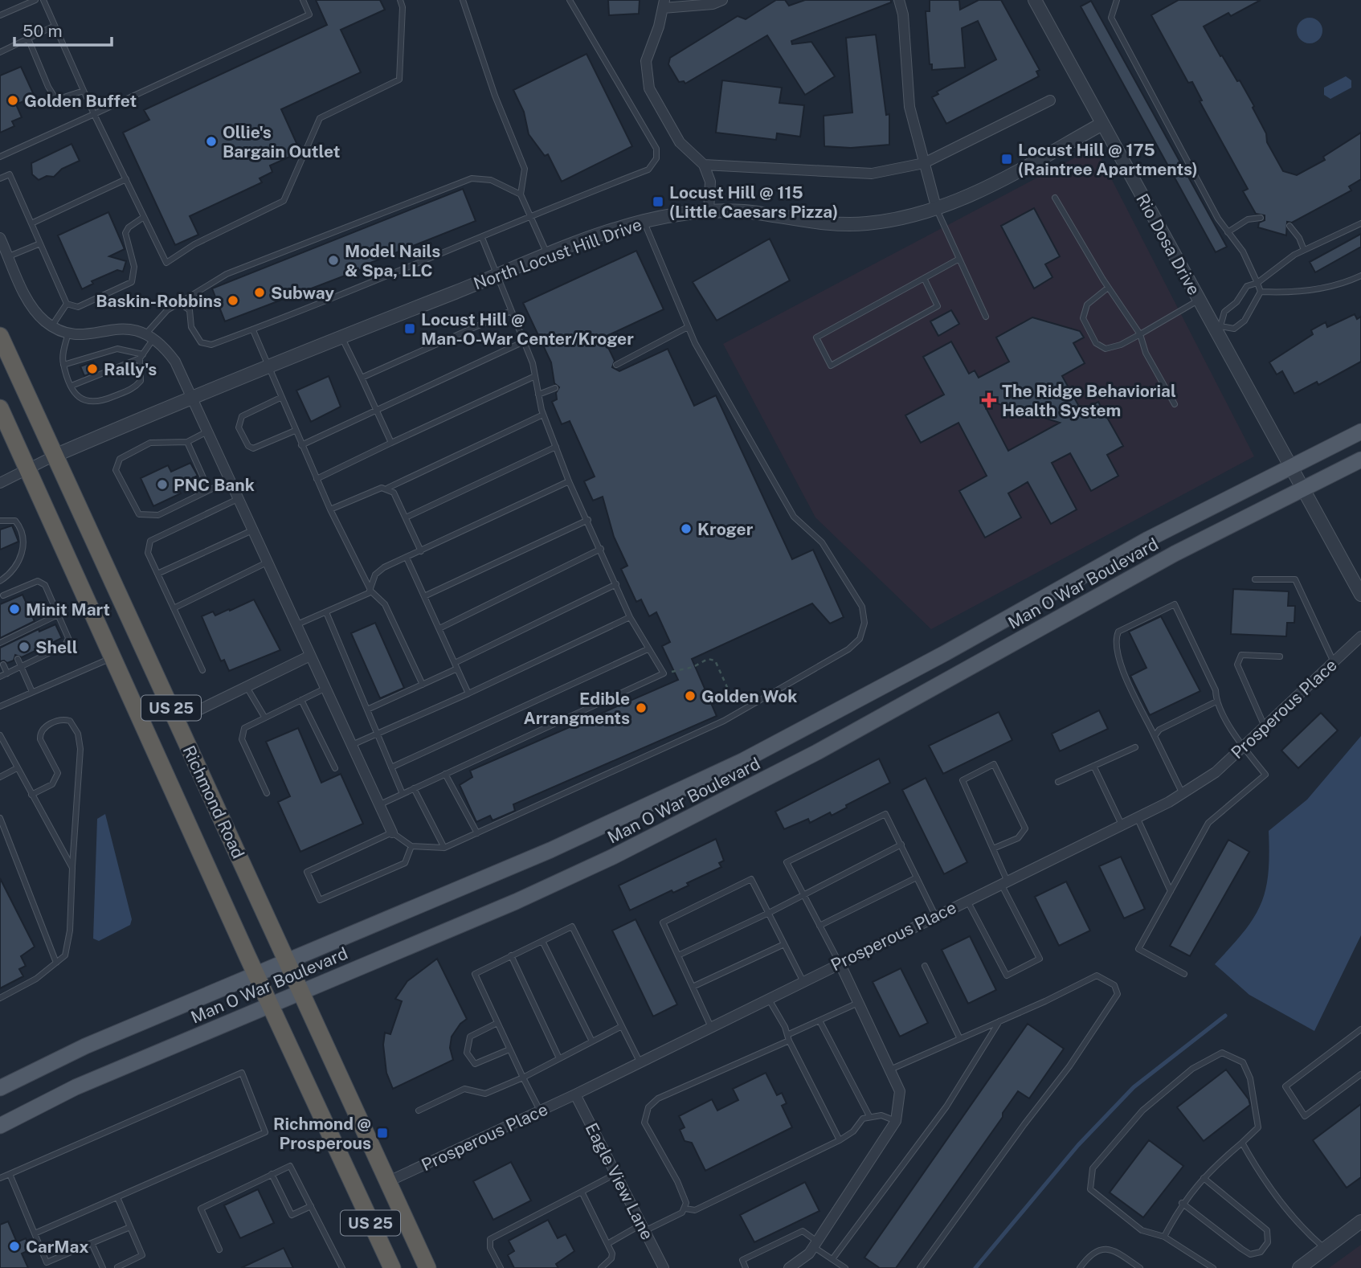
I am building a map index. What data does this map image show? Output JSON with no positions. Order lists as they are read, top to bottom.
{
  "streets": {
    "highway": ["US 25", "Richmond Road"],
    "main road": ["Man O War Boulevard"],
    "street": [
      "Rio Dosa Drive",
      "North Locust Hill Drive",
      "Prosperous Place",
      "Eagle View Lane"
    ]
  },
  "crossings": [
    ["Rio Dosa Drive", "North Locust Hill Drive"],
    ["Rio Dosa Drive", "Man O War Boulevard"],
    ["North Locust Hill Drive", "Richmond Road"],
    ["Man O War Boulevard", "Richmond Road"],
    ["Prosperous Place", "Richmond Road"],
    ["Prosperous Place", "Eagle View Lane"]
  ],
  "places": {
    "other": [
      "Golden Buffet",
      "Ollie's Bargain Outlet",
      "Model Nails & Spa, LLC",
      "Subway",
      "Baskin-Robbins",
      "Rally's",
      "PNC Bank",
      "Kroger",
      "Minit Mart",
      "Shell",
      "Golden Wok",
      "Edible Arrangments",
      "CarMax"
    ],
    "transit": [
      "Locust Hill @ 175 (Raintree Apartments)",
      "Locust Hill @ 115 (Little Caesars Pizza)",
      "Locust Hill @ Man-O-War Center/Kroger",
      "Richmond @ Prosperous"
    ],
    "health": ["The Ridge Behaviorial Health System"]
  },
  "scale_bar": "50 m"
}
